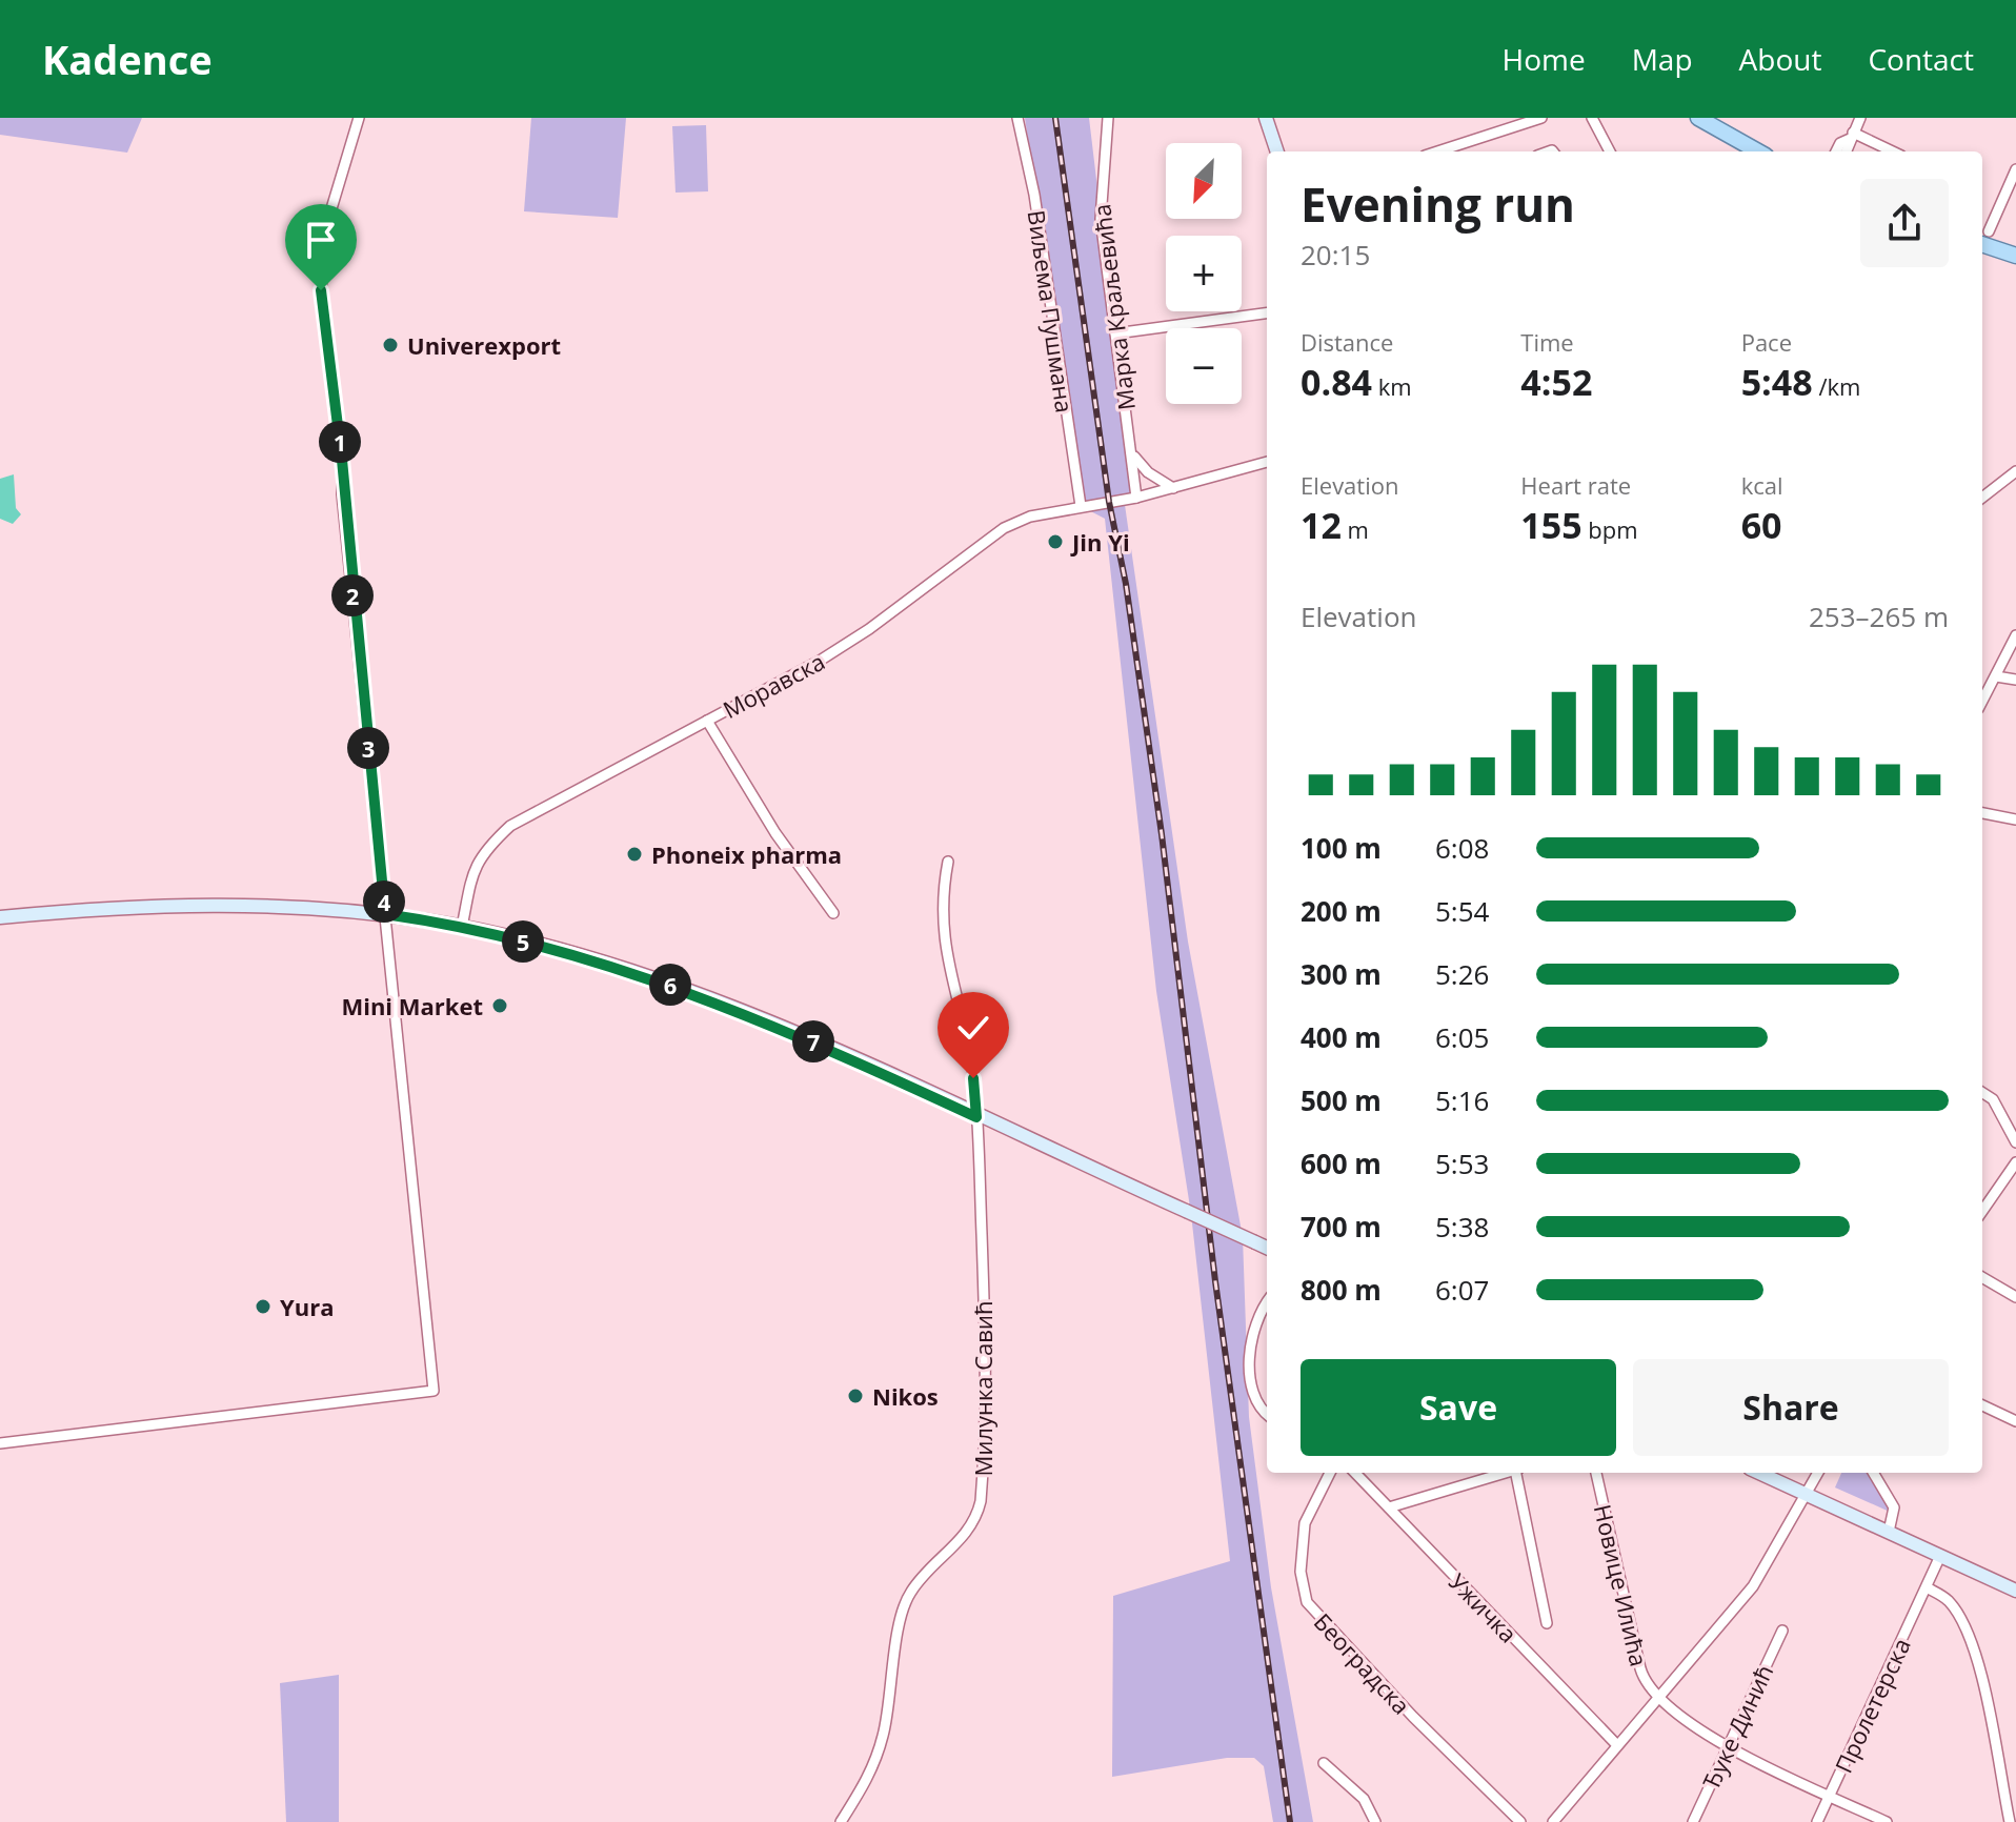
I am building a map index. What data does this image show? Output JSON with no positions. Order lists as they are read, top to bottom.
{
  "streets": {
    "street": [
      "Марка Краљевића",
      "Виљема Пушмана",
      "Моравска",
      "Милунка Савић",
      "Новице Илића",
      "Ужичка",
      "Београдска",
      "Пролетерска",
      "Ђуке Динић"
    ]
  },
  "crossings": [
    ["Марка Краљевића", "Моравска"],
    ["Виљема Пушмана", "Моравска"]
  ],
  "places": [
    "Univerexport",
    "Jin Yi",
    "Phoneix pharma",
    "Mini Market",
    "Yura",
    "Nikos"
  ],
  "north": "bottom left",
  "page": {
    "header": "Kadence",
    "nav": [
      "Home",
      "Map",
      "About",
      "Contact"
    ],
    "map_buttons": ["+", "−"],
    "heading": ["Evening run", "20:15"],
    "stats": [
      ["Distance", "0.84 km"],
      ["Time", "4:52"],
      ["Pace", "5:48 /km"],
      ["Elevation", "12 m"],
      ["Heart rate", "155 bpm"],
      ["kcal", "60"]
    ],
    "pins": [
      "1",
      "2",
      "3",
      "4",
      "5",
      "6",
      "7"
    ],
    "chart": ["Elevation", "253–265 m"],
    "list": [
      {
        "name": "100 m",
        "note": "6:08"
      },
      {
        "name": "200 m",
        "note": "5:54"
      },
      {
        "name": "300 m",
        "note": "5:26"
      },
      {
        "name": "400 m",
        "note": "6:05"
      },
      {
        "name": "500 m",
        "note": "5:16"
      },
      {
        "name": "600 m",
        "note": "5:53"
      },
      {
        "name": "700 m",
        "note": "5:38"
      },
      {
        "name": "800 m",
        "note": "6:07"
      }
    ],
    "buttons": ["Save", "Share"]
  }
}
